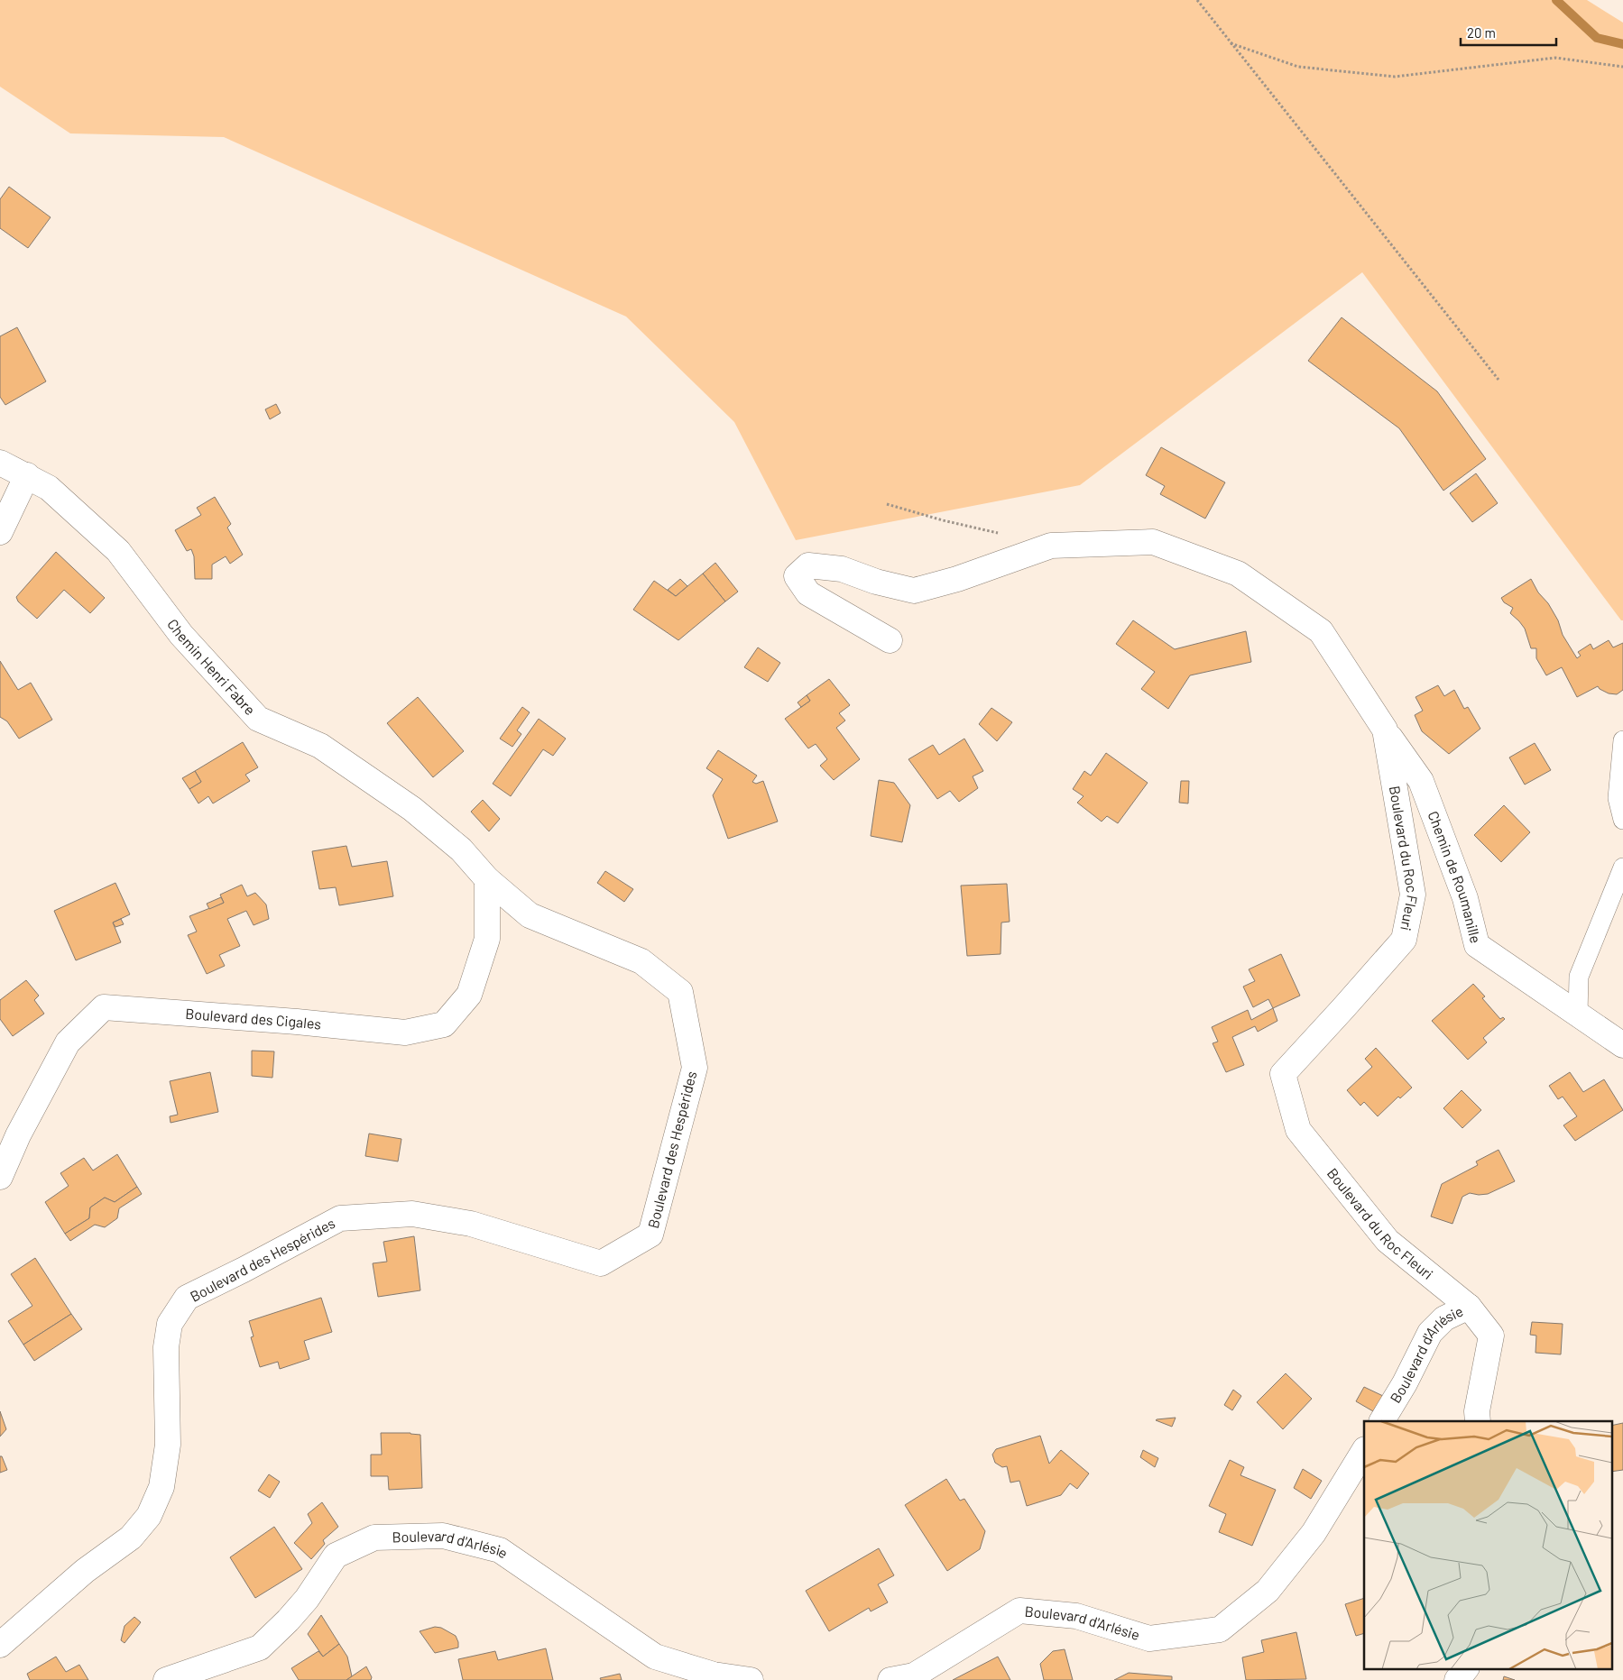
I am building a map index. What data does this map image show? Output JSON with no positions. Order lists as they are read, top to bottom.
{
  "streets": {
    "street": [
      "Chemin Henri Fabre",
      "Boulevard du Roc Fleuri",
      "Chemin de Roumanille",
      "Boulevard des Cigales",
      "Boulevard des Hespérides",
      "Boulevard d'Arlésie"
    ]
  },
  "crossings": [
    ["Chemin Henri Fabre", "Boulevard des Cigales"],
    ["Chemin Henri Fabre", "Boulevard des Hespérides"],
    ["Boulevard du Roc Fleuri", "Chemin de Roumanille"],
    ["Boulevard du Roc Fleuri", "Boulevard d'Arlésie"],
    ["Boulevard des Cigales", "Boulevard des Hespérides"]
  ],
  "scale_bar": "20 m"
}
